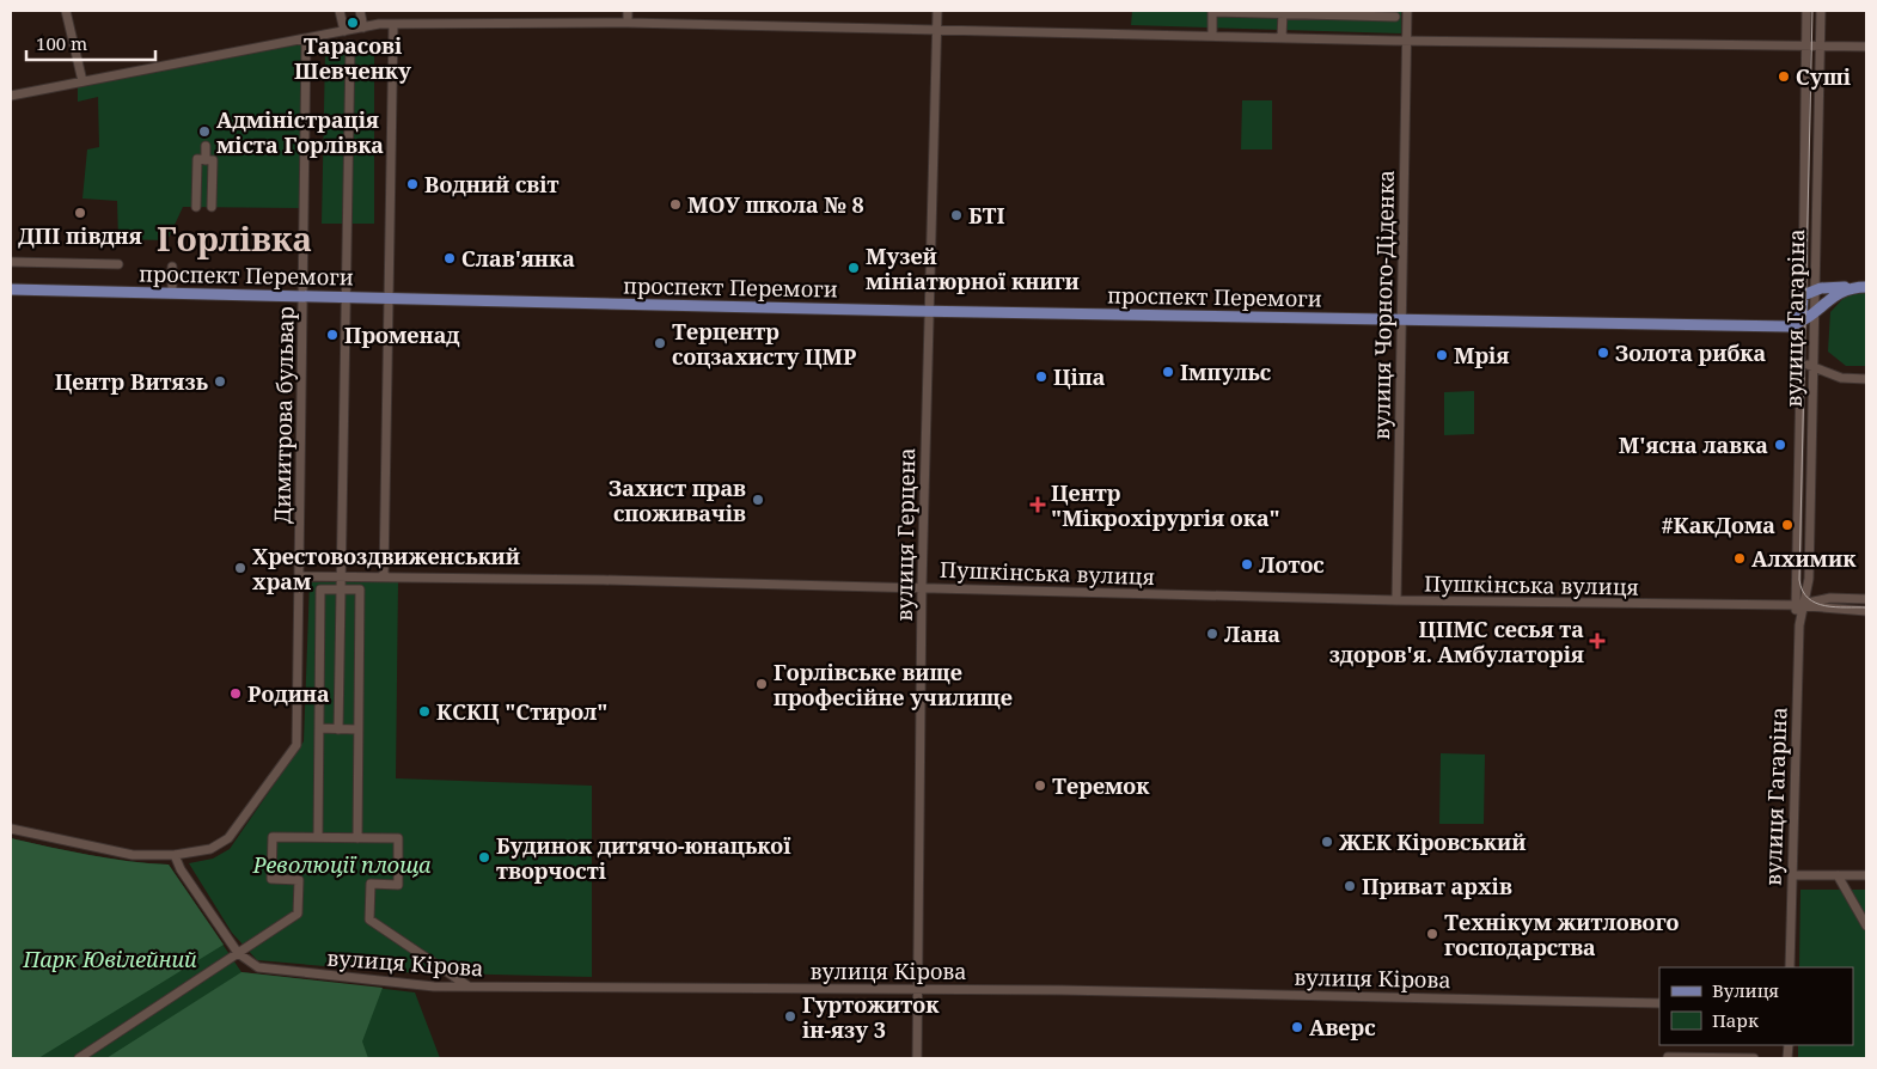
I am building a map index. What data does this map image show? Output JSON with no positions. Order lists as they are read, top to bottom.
{
  "streets": {
    "main road": ["проспект Перемоги", "вулиця Гагаріна"],
    "street": [
      "вулиця Чорного-Діденка",
      "Димитрова бульвар",
      "вулиця Герцена",
      "Пушкінська вулиця",
      "вулиця Кірова"
    ]
  },
  "crossings": [
    ["проспект Перемоги", "вулиця Чорного-Діденка"],
    ["проспект Перемоги", "вулиця Гагаріна"],
    ["проспект Перемоги", "Димитрова бульвар"],
    ["проспект Перемоги", "вулиця Герцена"],
    ["вулиця Чорного-Діденка", "Пушкінська вулиця"],
    ["вулиця Гагаріна", "Пушкінська вулиця"],
    ["Димитрова бульвар", "Пушкінська вулиця"],
    ["Димитрова бульвар", "вулиця Кірова"],
    ["вулиця Герцена", "Пушкінська вулиця"],
    ["вулиця Герцена", "вулиця Кірова"]
  ],
  "districts": ["Горлівка"],
  "parks": ["Революції площа", "Парк Ювілейний"],
  "places": {
    "other": [
      "Тарасові Шевченку",
      "Суші",
      "Адміністрація міста Горлівка",
      "Водний світ",
      "МОУ школа № 8",
      "ДПІ півдня",
      "БТІ",
      "Слав'янка",
      "Музей мініатюрної книги",
      "Променад",
      "Терцентр соцзахисту ЦМР",
      "Золота рибка",
      "Мрія",
      "Імпульс",
      "Ціпа",
      "Центр Витязь",
      "М'ясна лавка",
      "Захист прав споживачів",
      "#КакДома",
      "Алхимик",
      "Лотос",
      "Хрестовоздвиженський храм",
      "Лана",
      "Горлівське вище професійне училище",
      "Родина",
      "КСКЦ \"Стирол\"",
      "Теремок",
      "ЖЕК Кіровський",
      "Будинок дитячо-юнацької творчості",
      "Приват архів",
      "Технікум житлового господарства",
      "Гуртожиток ін-язу 3",
      "Аверс"
    ],
    "health": ["Центр \"Мікрохірургія ока\"", "ЦПМС сесья та здоров'я. Амбулаторія"]
  },
  "legend": ["Вулиця", "Парк"],
  "scale_bar": "100 m"
}
